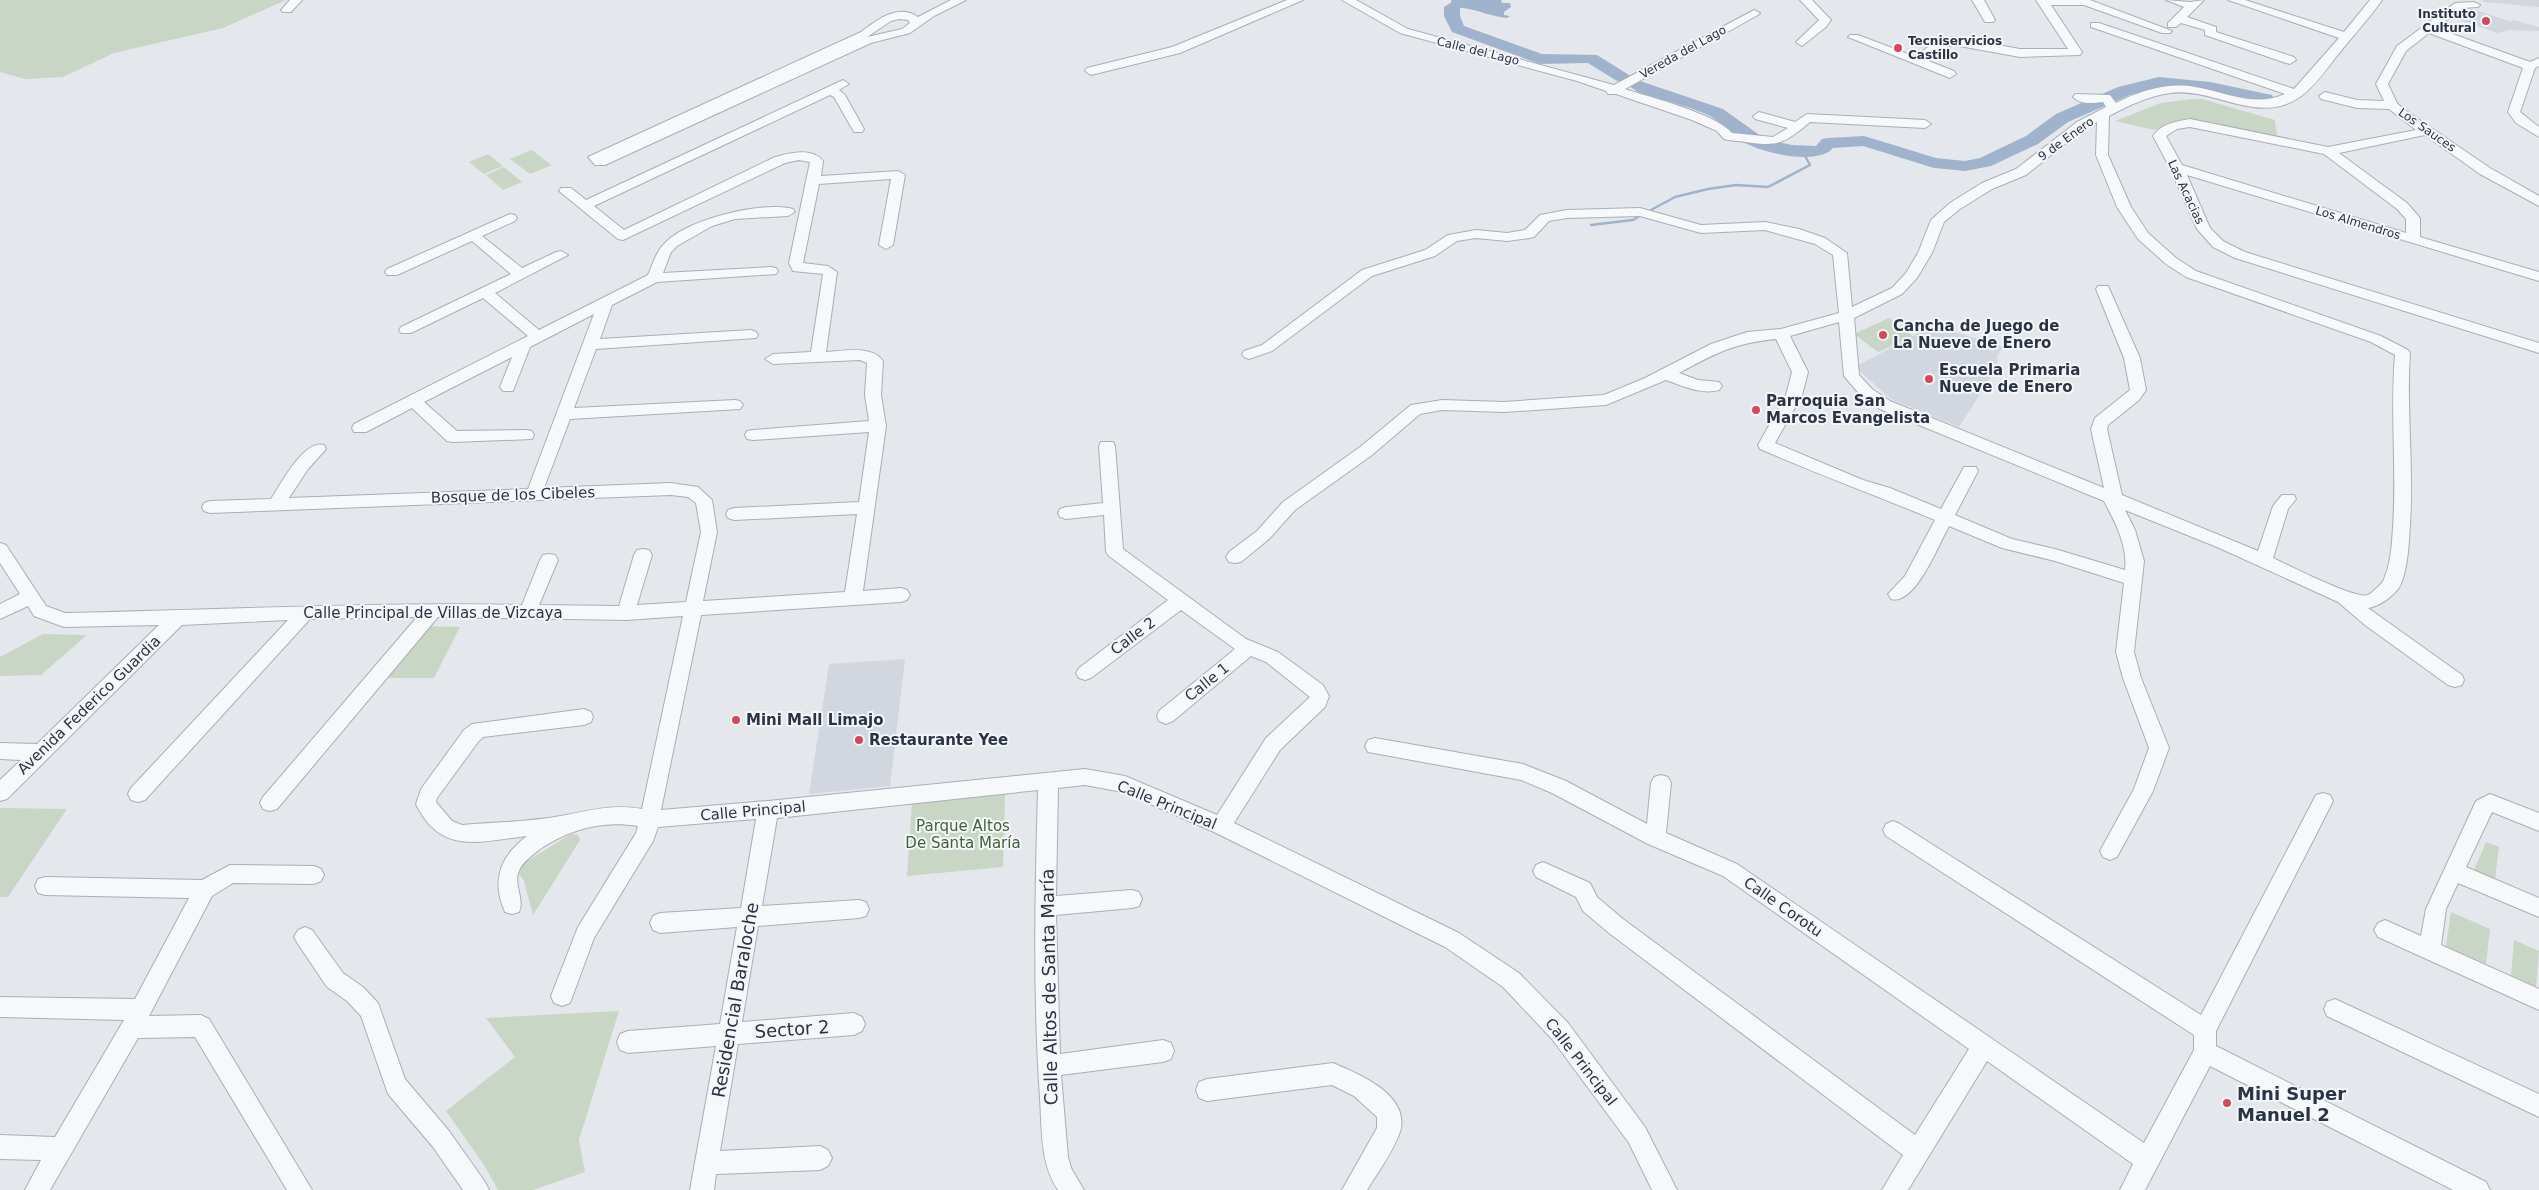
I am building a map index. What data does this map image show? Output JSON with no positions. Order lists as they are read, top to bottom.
{
  "streets": {
    "street": [
      "Calle del Lago",
      "Vereda del Lago",
      "Los Sauces",
      "9 de Enero",
      "Las Acacias",
      "Los Almendros",
      "Bosque de los Cibeles",
      "Calle Principal de Villas de Vizcaya",
      "Calle 2",
      "Calle 1",
      "Avenida Federico Guardia",
      "Calle Principal",
      "Calle Corotu",
      "Calle Altos de Santa María",
      "Residencial Baraloche",
      "Sector 2"
    ]
  },
  "crossings": [
    ["Calle del Lago", "Vereda del Lago"],
    ["Los Sauces", "Las Acacias"],
    ["Las Acacias", "Los Almendros"],
    ["Bosque de los Cibeles", "Calle Principal de Villas de Vizcaya"],
    ["Calle Principal de Villas de Vizcaya", "Avenida Federico Guardia"],
    ["Calle Principal", "Calle Altos de Santa María"],
    ["Calle Principal", "Residencial Baraloche"],
    ["Residencial Baraloche", "Sector 2"]
  ],
  "parks": ["Parque Altos De Santa María"],
  "places": [
    "Instituto Cultural",
    "Tecniservicios Castillo",
    "Cancha de Juego de La Nueve de Enero",
    "Escuela Primaria Nueve de Enero",
    "Parroquia San Marcos Evangelista",
    "Mini Mall Limajo",
    "Restaurante Yee",
    "Mini Super Manuel 2"
  ]
}
